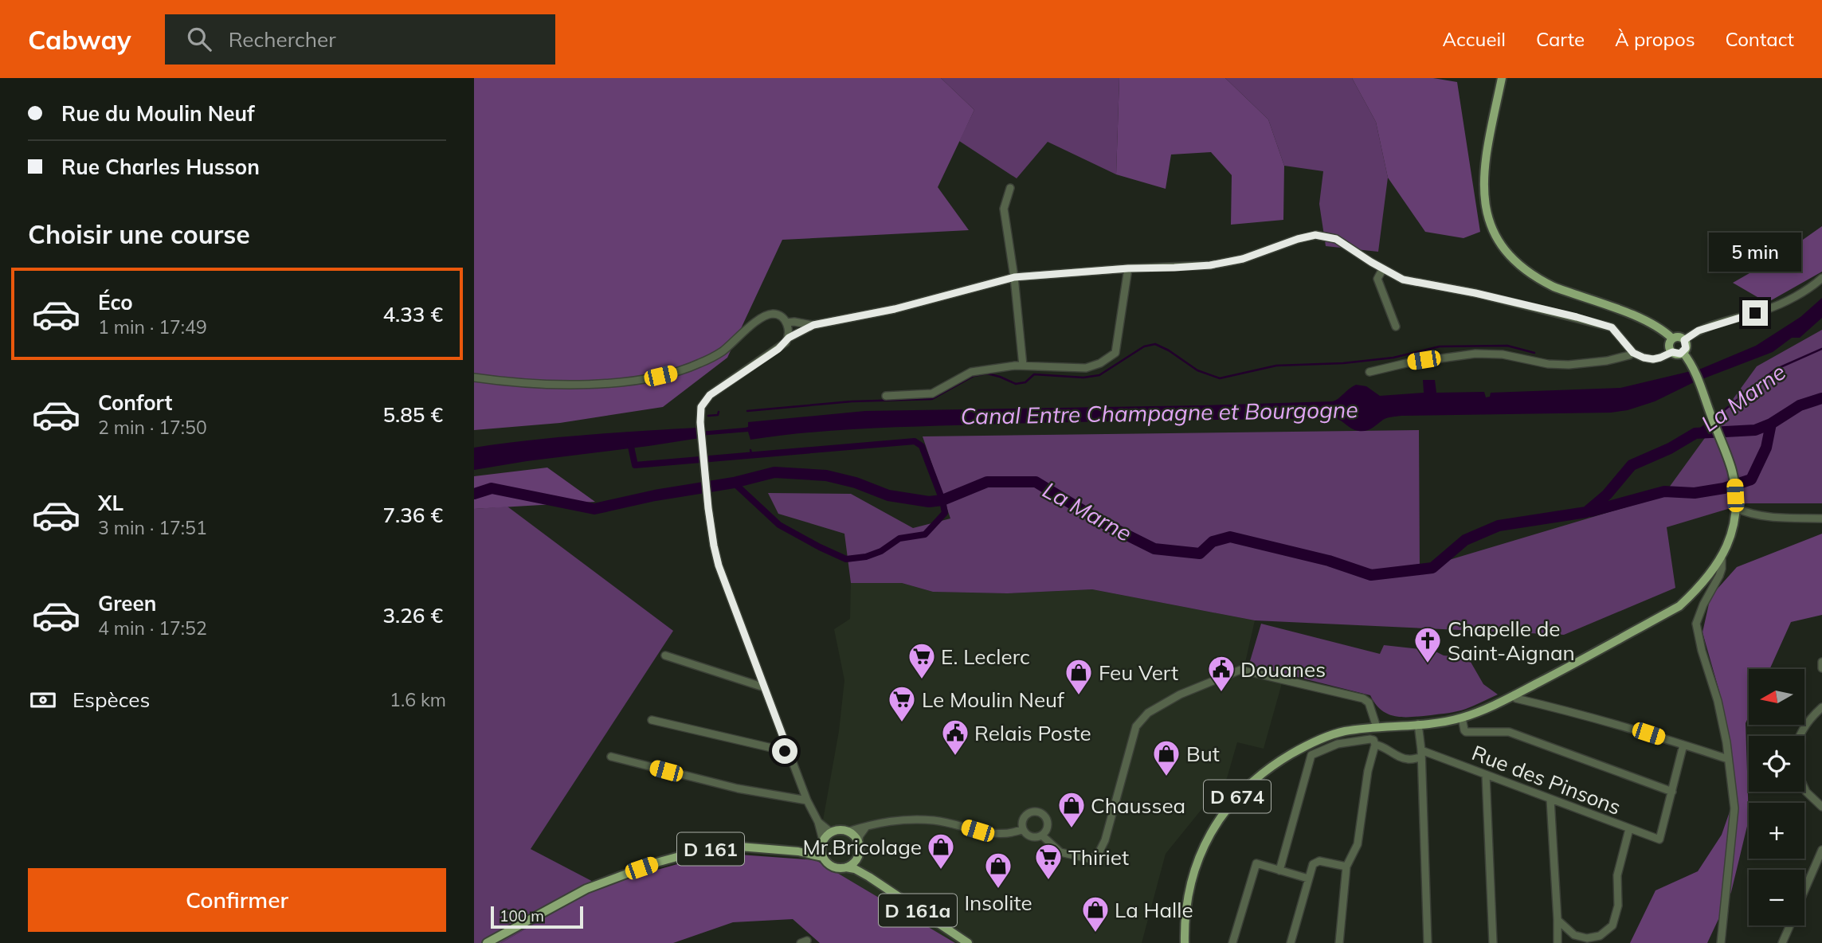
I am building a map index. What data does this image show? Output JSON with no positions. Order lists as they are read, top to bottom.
{
  "streets": {
    "main road": ["D 674", "D 161", "D 161a"],
    "street": ["Rue des Pinsons"]
  },
  "crossings": [
    ["D 161", "D 161a"]
  ],
  "water": ["La Marne", "Canal Entre Champagne et Bourgogne"],
  "places": {
    "church": ["Chapelle de Saint-Aignan"],
    "supermarket": ["E. Leclerc", "Le Moulin Neuf", "Thiriet"],
    "public building": ["Douanes", "Relais Poste"],
    "shop": [
      "Feu Vert",
      "But",
      "Chaussea",
      "Mr.Bricolage",
      "Insolite",
      "La Halle"
    ]
  },
  "scale_bar": "100 m",
  "north": "left",
  "page": {
    "header": "Cabway",
    "search": "Rechercher",
    "nav": [
      "Accueil",
      "Carte",
      "À propos",
      "Contact"
    ],
    "banner": ["Rue du Moulin Neuf", "Rue Charles Husson"],
    "heading": "Choisir une course",
    "bubble": "5 min",
    "list": [
      {
        "name": "Éco",
        "note": "1 min · 17:49",
        "value": "4.33 €"
      },
      {
        "name": "Confort",
        "note": "2 min · 17:50",
        "value": "5.85 €"
      },
      {
        "name": "XL",
        "note": "3 min · 17:51",
        "value": "7.36 €"
      },
      {
        "name": "Green",
        "note": "4 min · 17:52",
        "value": "3.26 €"
      }
    ],
    "pay": ["Espèces", "1.6 km"],
    "map_buttons": ["+", "−"],
    "buttons": "Confirmer",
    "scale": "100 m"
  }
}
